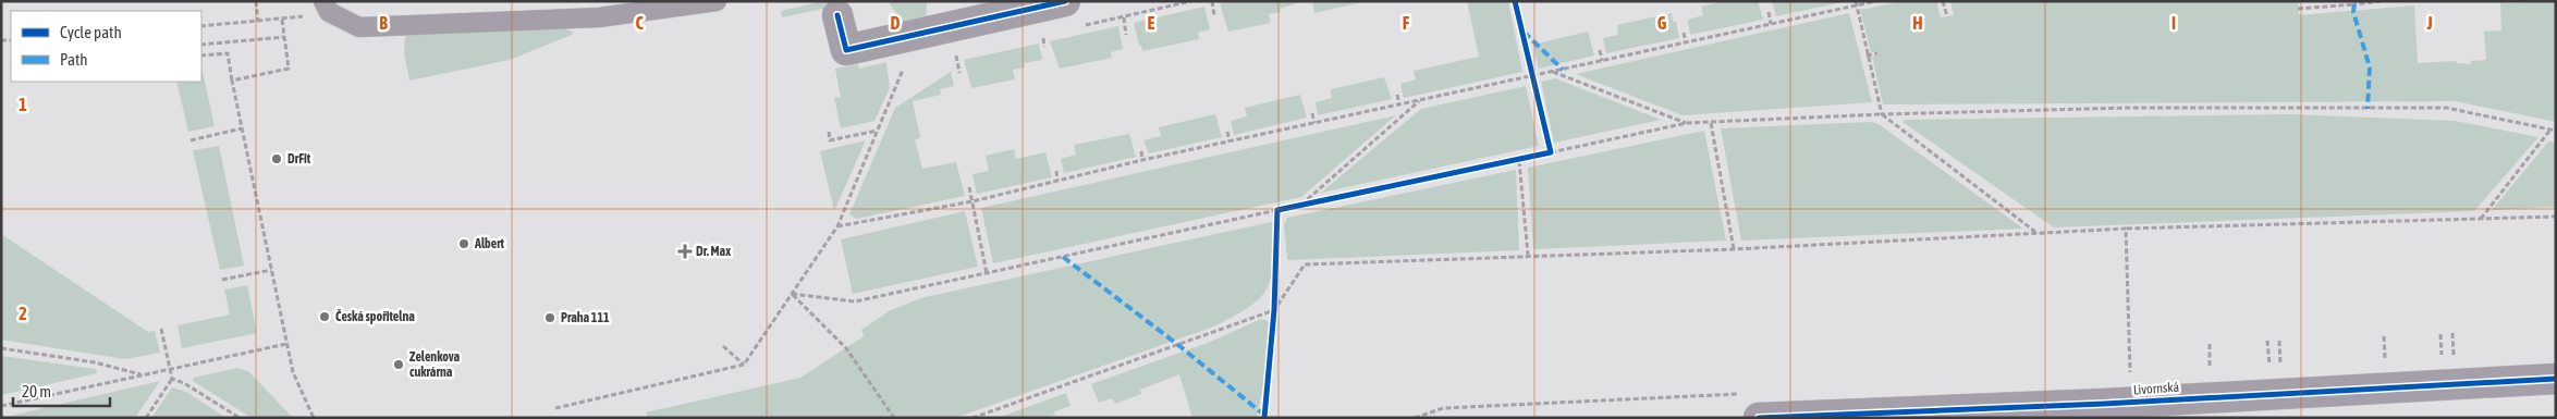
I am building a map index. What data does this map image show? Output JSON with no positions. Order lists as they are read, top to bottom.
{
  "streets": {
    "street": ["Livornská"]
  },
  "places": {
    "other": [
      "DrFit",
      "Albert",
      "Česká spořitelna",
      "Praha 111",
      "Zelenkova cukrárna"
    ],
    "health": ["Dr. Max"]
  },
  "legend": ["Cycle path", "Path"],
  "scale_bar": "20 m",
  "grid": {
    "columns": [
      "B",
      "C",
      "D",
      "E",
      "F",
      "G",
      "H",
      "I",
      "J"
    ],
    "rows": ["1", "2"]
  }
}
